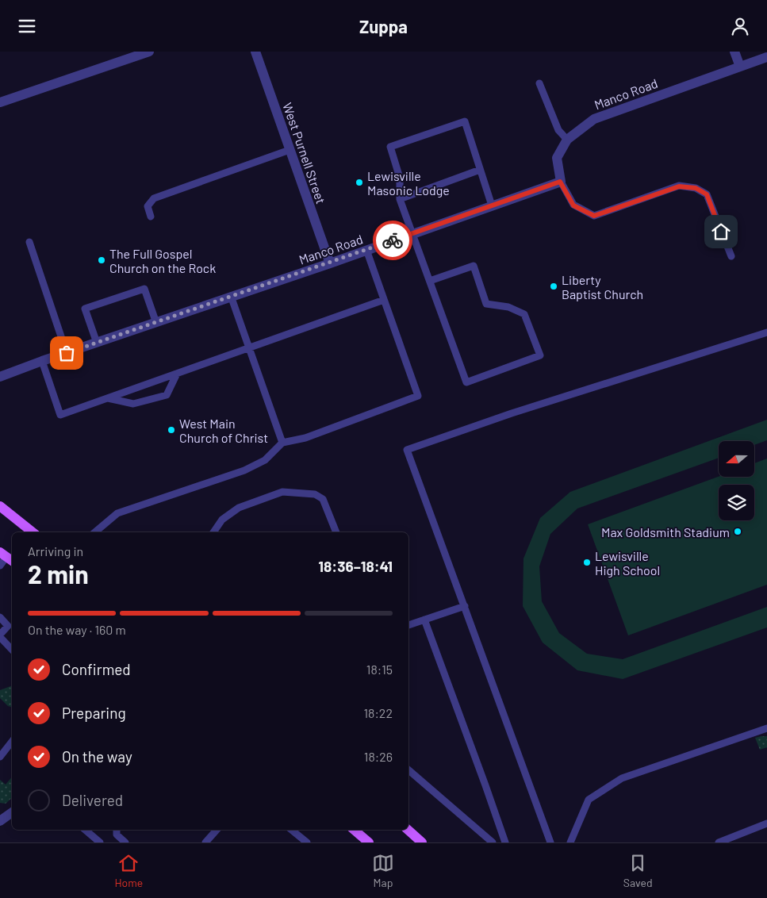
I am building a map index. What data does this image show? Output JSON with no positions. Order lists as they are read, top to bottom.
{
  "streets": {
    "street": ["Manco Road", "West Purnell Street"]
  },
  "crossings": [
    ["Manco Road", "West Purnell Street"]
  ],
  "places": [
    "Lewisville Masonic Lodge",
    "The Full Gospel Church on the Rock",
    "Liberty Baptist Church",
    "West Main Church of Christ",
    "Max Goldsmith Stadium",
    "Lewisville High School"
  ],
  "north": "left",
  "page": {
    "header": "Zuppa",
    "heading": ["2 min", "Arriving in", "18:36–18:41"],
    "bar": "On the way · 160 m",
    "list": [
      ["Confirmed", "18:15"],
      ["Preparing", "18:22"],
      ["On the way", "18:26"],
      "Delivered"
    ],
    "tabs": ["Home", "Map", "Saved"]
  }
}
